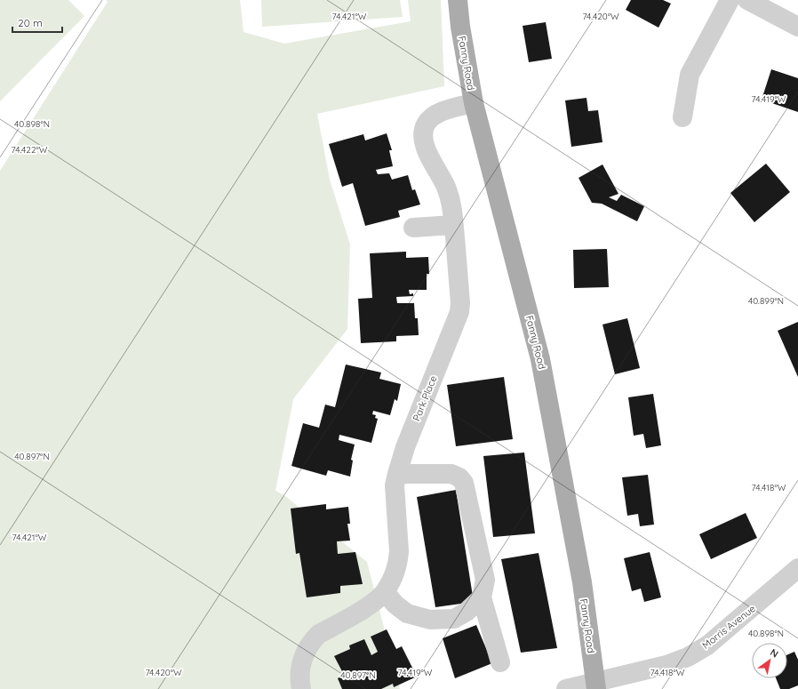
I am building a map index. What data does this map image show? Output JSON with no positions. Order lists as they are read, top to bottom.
{
  "streets": {
    "main road": ["Fanny Road"],
    "street": ["Park Place", "Morris Avenue"]
  },
  "crossings": [
    ["Fanny Road", "Park Place"],
    ["Fanny Road", "Morris Avenue"]
  ],
  "scale_bar": "20 m",
  "north": "top right",
  "coordinates": [
    "74.420°W",
    "74.421°W",
    "74.419°W",
    "40.898°N",
    "74.422°W",
    "40.899°N",
    "40.897°N",
    "74.418°W"
  ]
}
